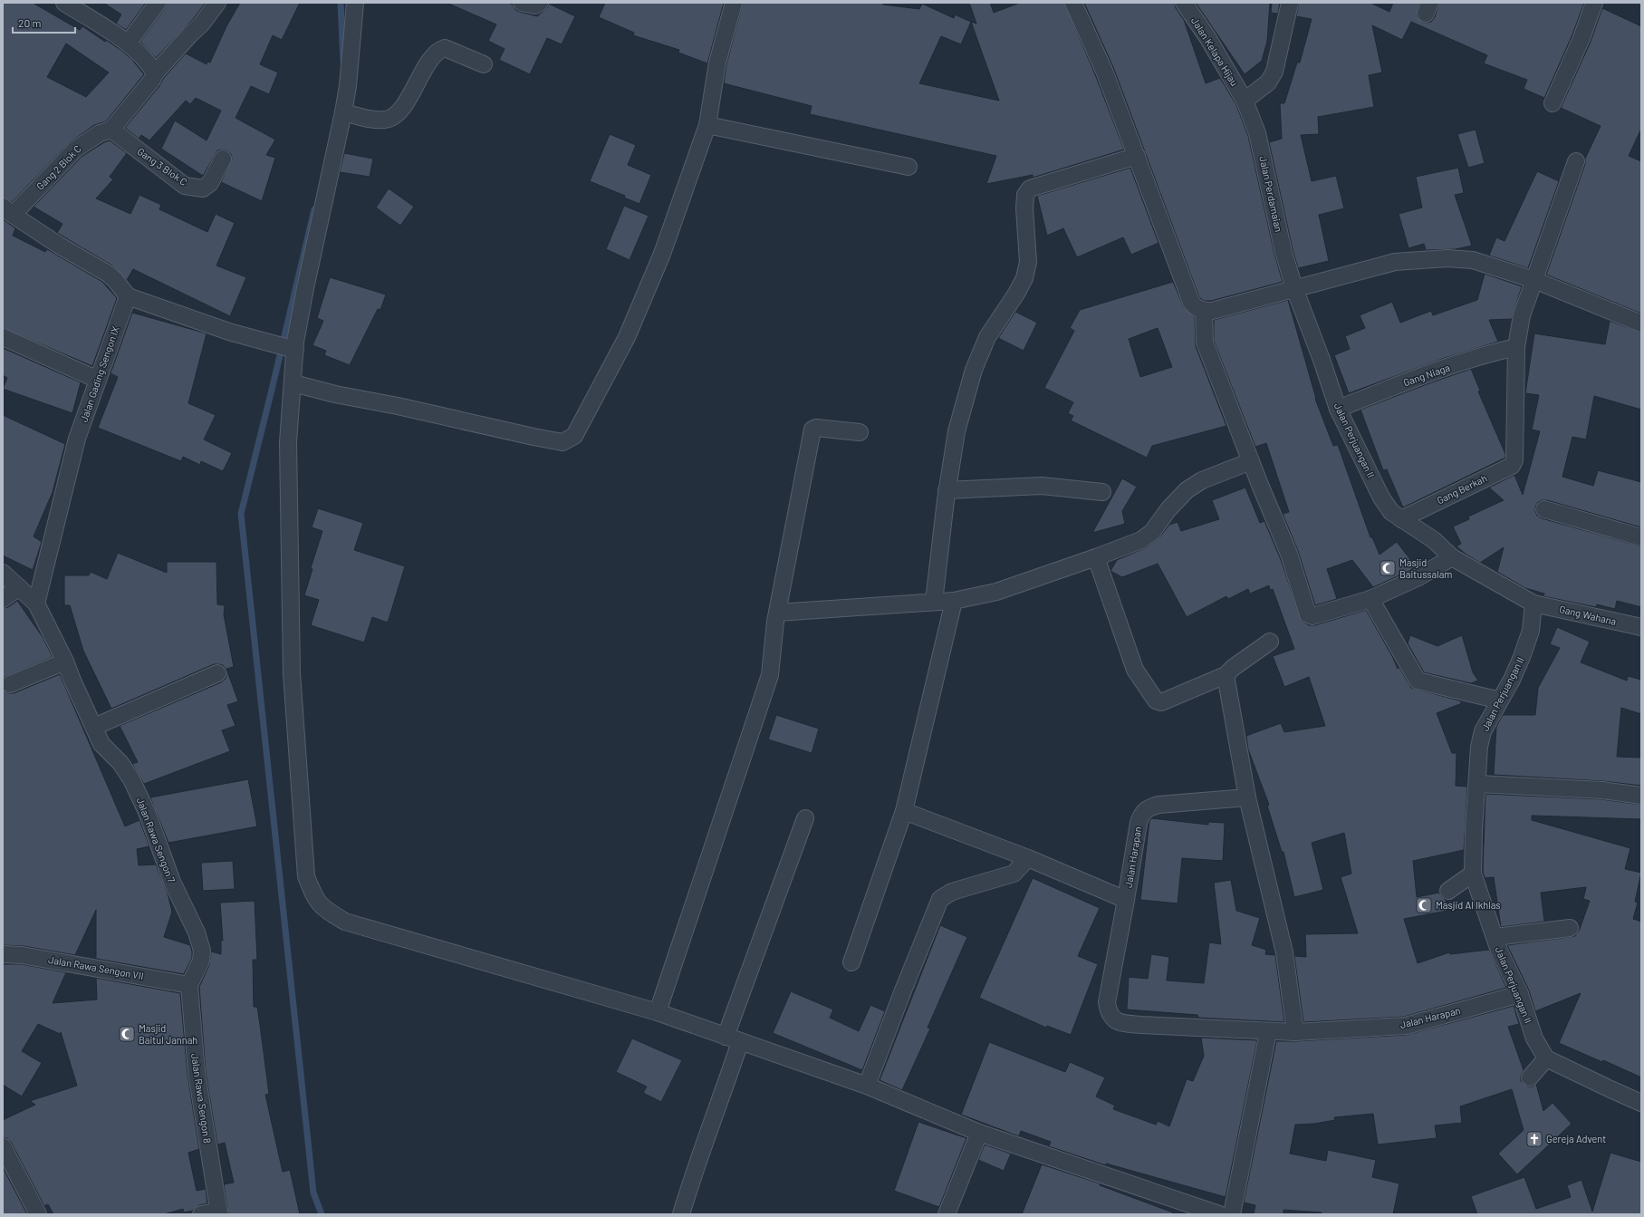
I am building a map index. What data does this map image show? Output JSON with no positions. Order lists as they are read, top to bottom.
{
  "streets": {
    "street": [
      "Jalan Kelapa Hijau",
      "Gang 3 Blok C",
      "Gang 2 Blok C",
      "Jalan Perdamaian",
      "Jalan Gading Sengon IX",
      "Gang Niaga",
      "Jalan Perjuangan II",
      "Gang Berkah",
      "Gang Wahana",
      "Jalan Rawa Sengon 7",
      "Jalan Harapan",
      "Jalan Rawa Sengon VII",
      "Jalan Rawa Sengon 8"
    ]
  },
  "crossings": [
    ["Jalan Kelapa Hijau", "Jalan Perdamaian"],
    ["Gang 3 Blok C", "Gang 2 Blok C"],
    ["Jalan Perdamaian", "Jalan Perjuangan II"],
    ["Jalan Gading Sengon IX", "Jalan Rawa Sengon 7"],
    ["Gang Niaga", "Jalan Perjuangan II"],
    ["Gang Niaga", "Gang Berkah"],
    ["Jalan Perjuangan II", "Gang Berkah"],
    ["Jalan Perjuangan II", "Gang Wahana"],
    ["Jalan Perjuangan II", "Jalan Harapan"],
    ["Jalan Rawa Sengon 7", "Jalan Rawa Sengon VII"],
    ["Jalan Rawa Sengon 7", "Jalan Rawa Sengon 8"],
    ["Jalan Rawa Sengon VII", "Jalan Rawa Sengon 8"]
  ],
  "places": {
    "mosque": ["Masjid Baitussalam", "Masjid Al Ikhlas", "Masjid Baitul Jannah"],
    "church": ["Gereja Advent"]
  },
  "scale_bar": "20 m"
}
